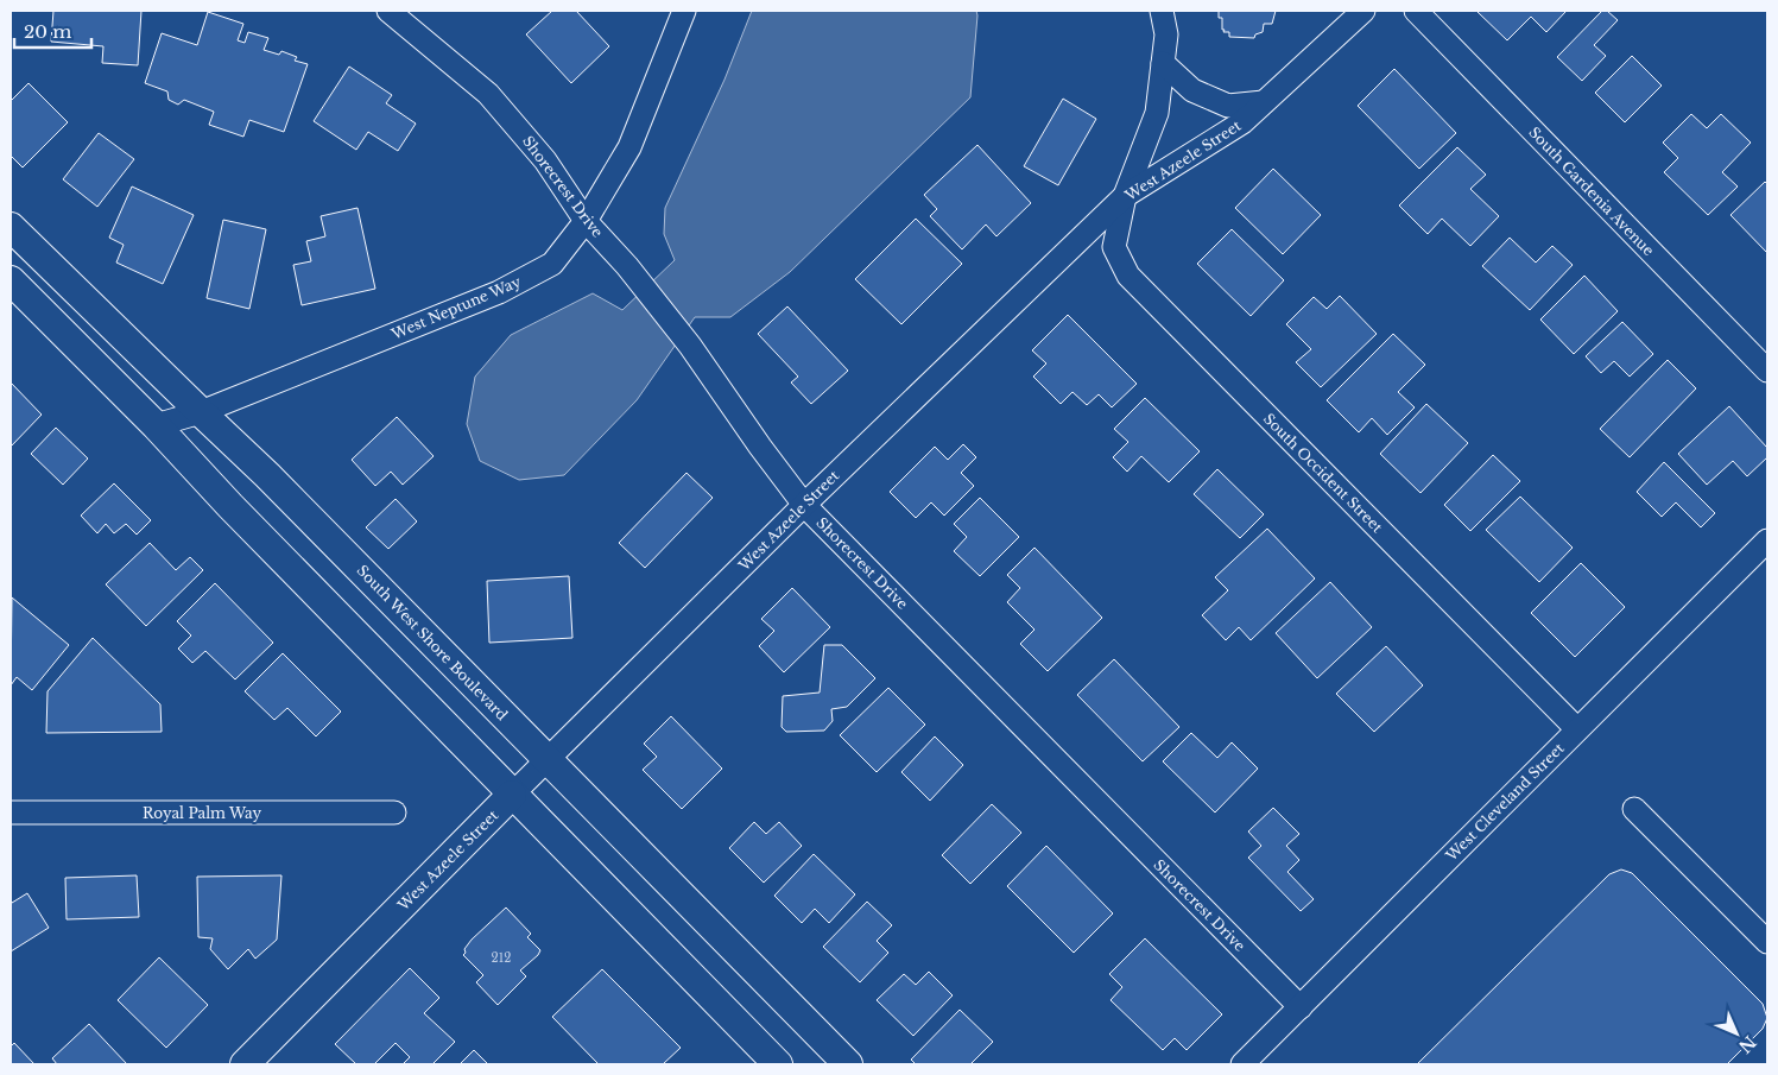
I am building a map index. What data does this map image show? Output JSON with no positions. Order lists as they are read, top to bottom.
{
  "streets": {
    "street": [
      "West Azeele Street",
      "Shorecrest Drive",
      "South Gardenia Avenue",
      "West Neptune Way",
      "South Occident Street",
      "South West Shore Boulevard",
      "West Cleveland Street",
      "Royal Palm Way"
    ]
  },
  "crossings": [
    ["West Azeele Street", "Shorecrest Drive"],
    ["West Azeele Street", "South Occident Street"],
    ["West Azeele Street", "South West Shore Boulevard"],
    ["Shorecrest Drive", "West Neptune Way"],
    ["Shorecrest Drive", "West Cleveland Street"],
    ["West Neptune Way", "South West Shore Boulevard"],
    ["South Occident Street", "West Cleveland Street"]
  ],
  "house_numbers": ["212"],
  "scale_bar": "20 m",
  "north": "bottom right"
}
